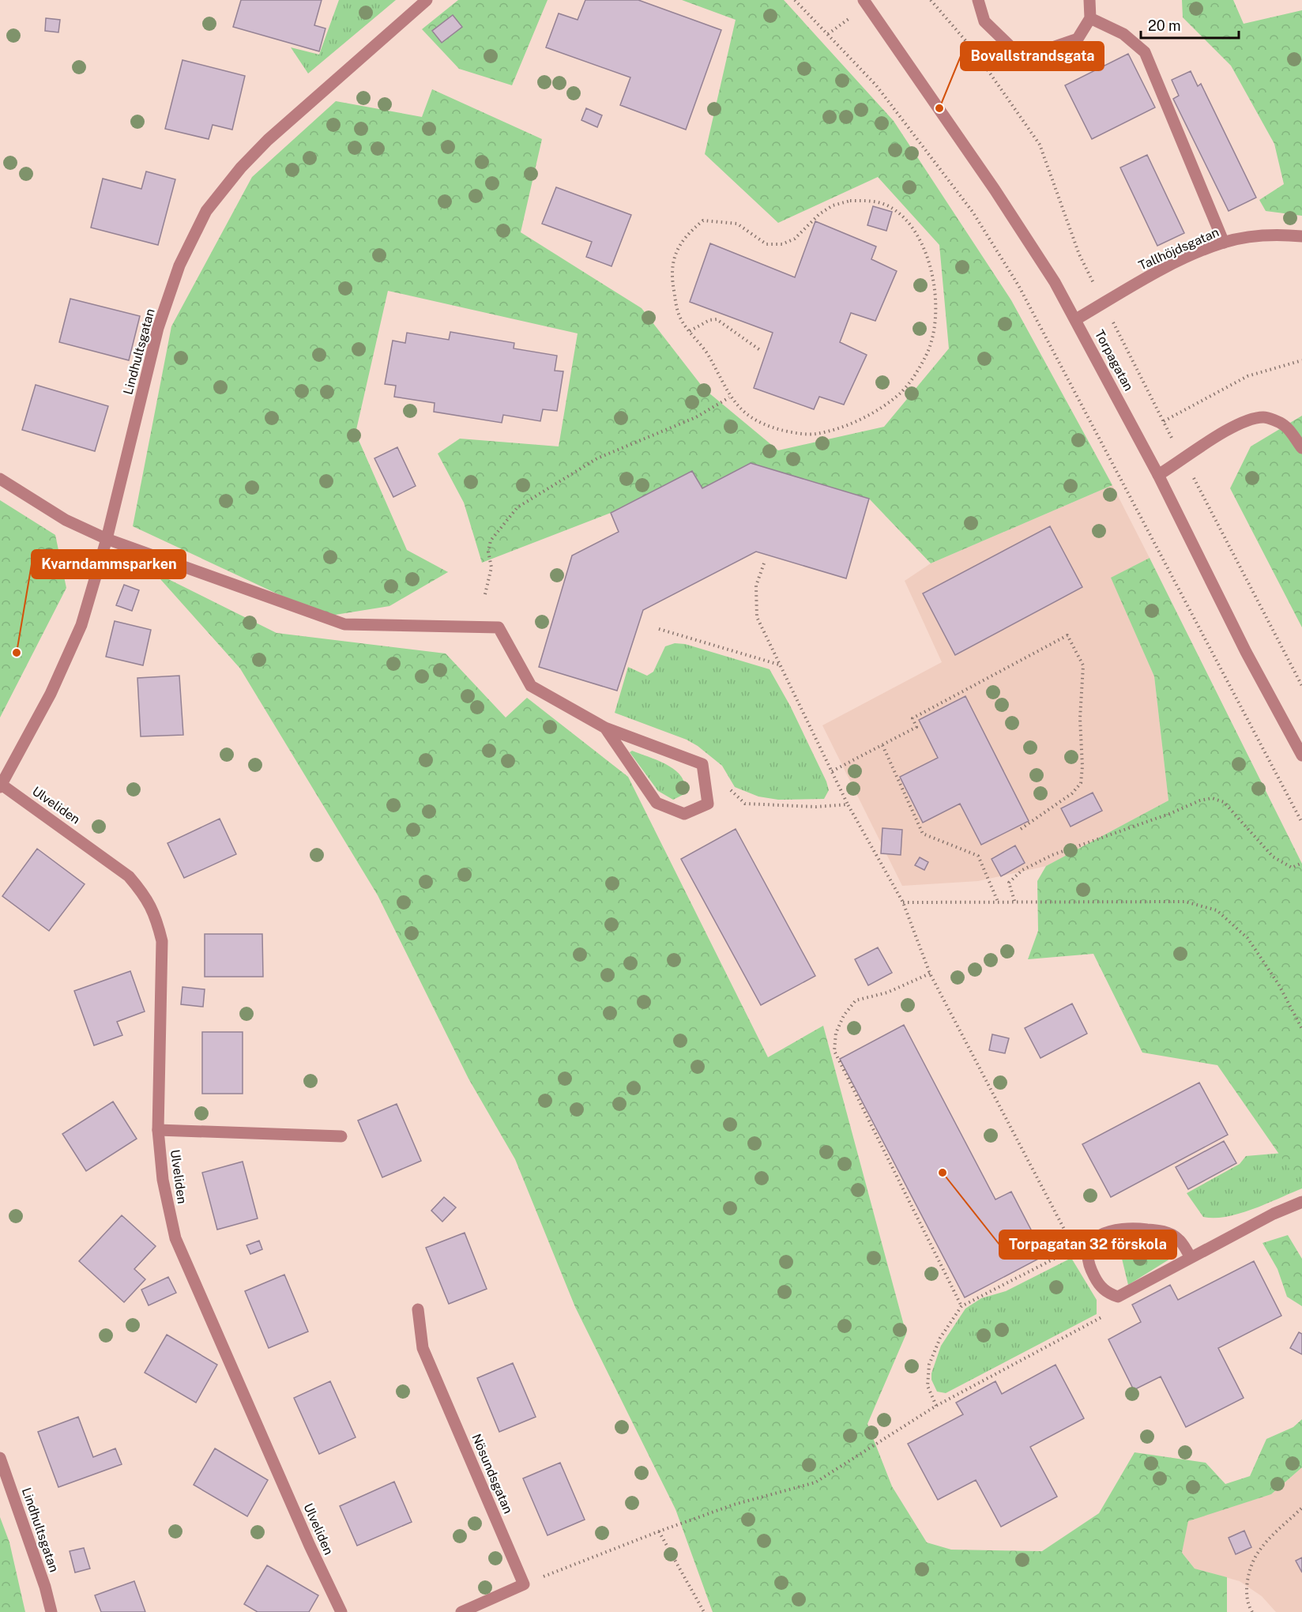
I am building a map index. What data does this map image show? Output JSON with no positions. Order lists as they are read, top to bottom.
{
  "streets": {
    "street": [
      "Tallhöjdsgatan",
      "Lindhultsgatan",
      "Torpagatan",
      "Ulveliden",
      "Nösundsgatan"
    ]
  },
  "crossings": [
    ["Tallhöjdsgatan", "Torpagatan"],
    ["Lindhultsgatan", "Ulveliden"]
  ],
  "places": ["Bovallstrandsgata", "Kvarndammsparken", "Torpagatan 32 förskola"],
  "scale_bar": "20 m"
}
